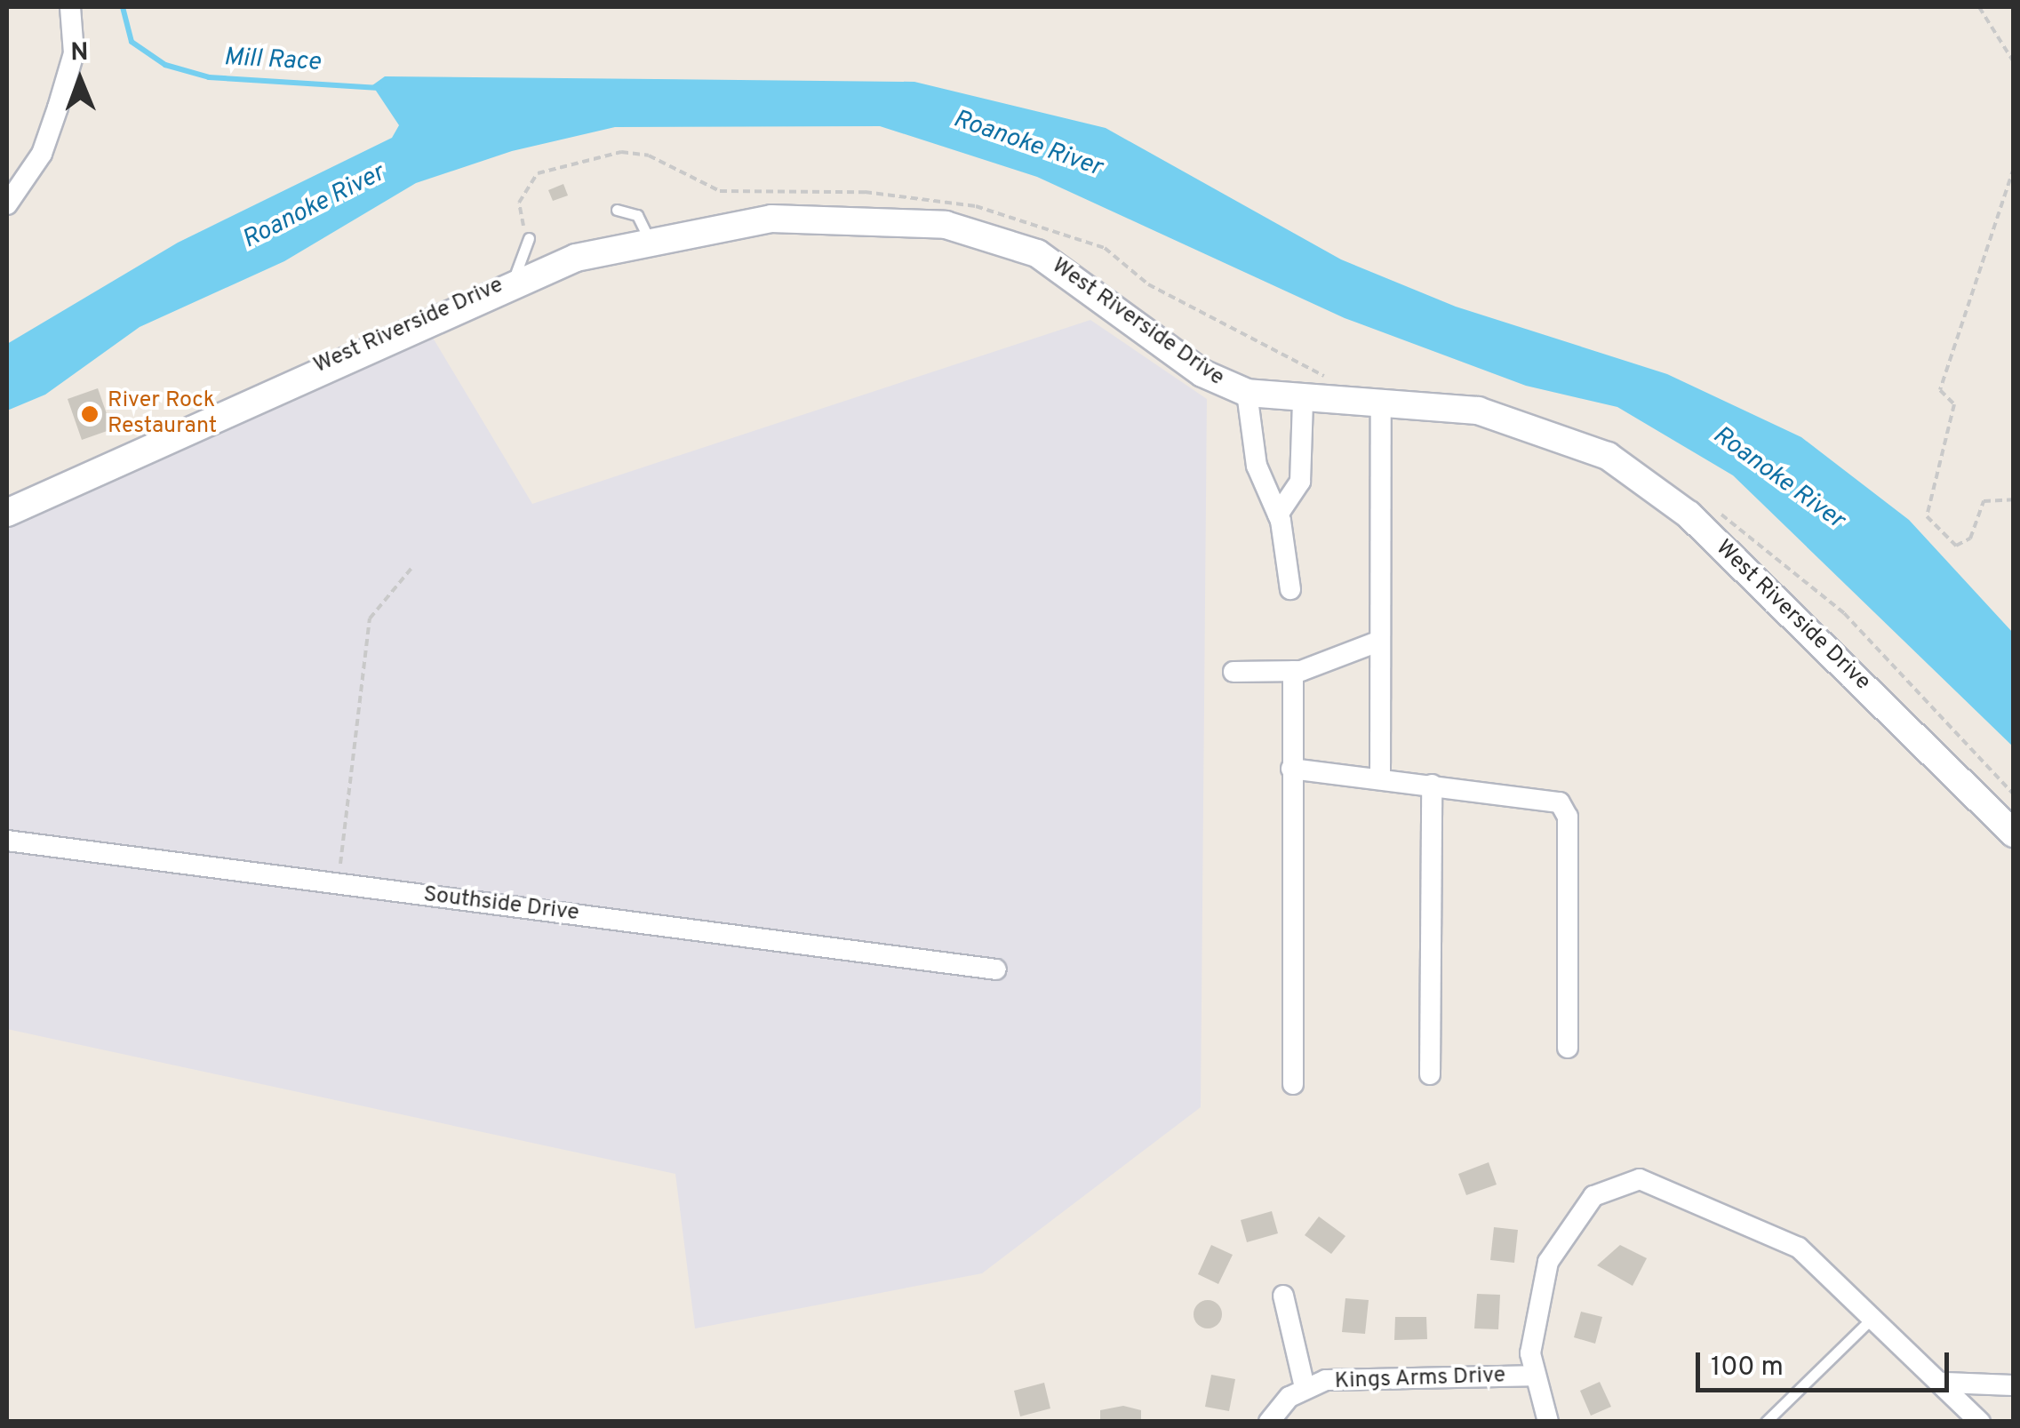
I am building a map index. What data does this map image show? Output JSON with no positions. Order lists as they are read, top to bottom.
{
  "streets": {
    "street": ["West Riverside Drive", "Southside Drive", "Kings Arms Drive"]
  },
  "water": ["Mill Race", "Roanoke River"],
  "places": ["River Rock Restaurant"],
  "scale_bar": "100 m",
  "north": "top"
}
